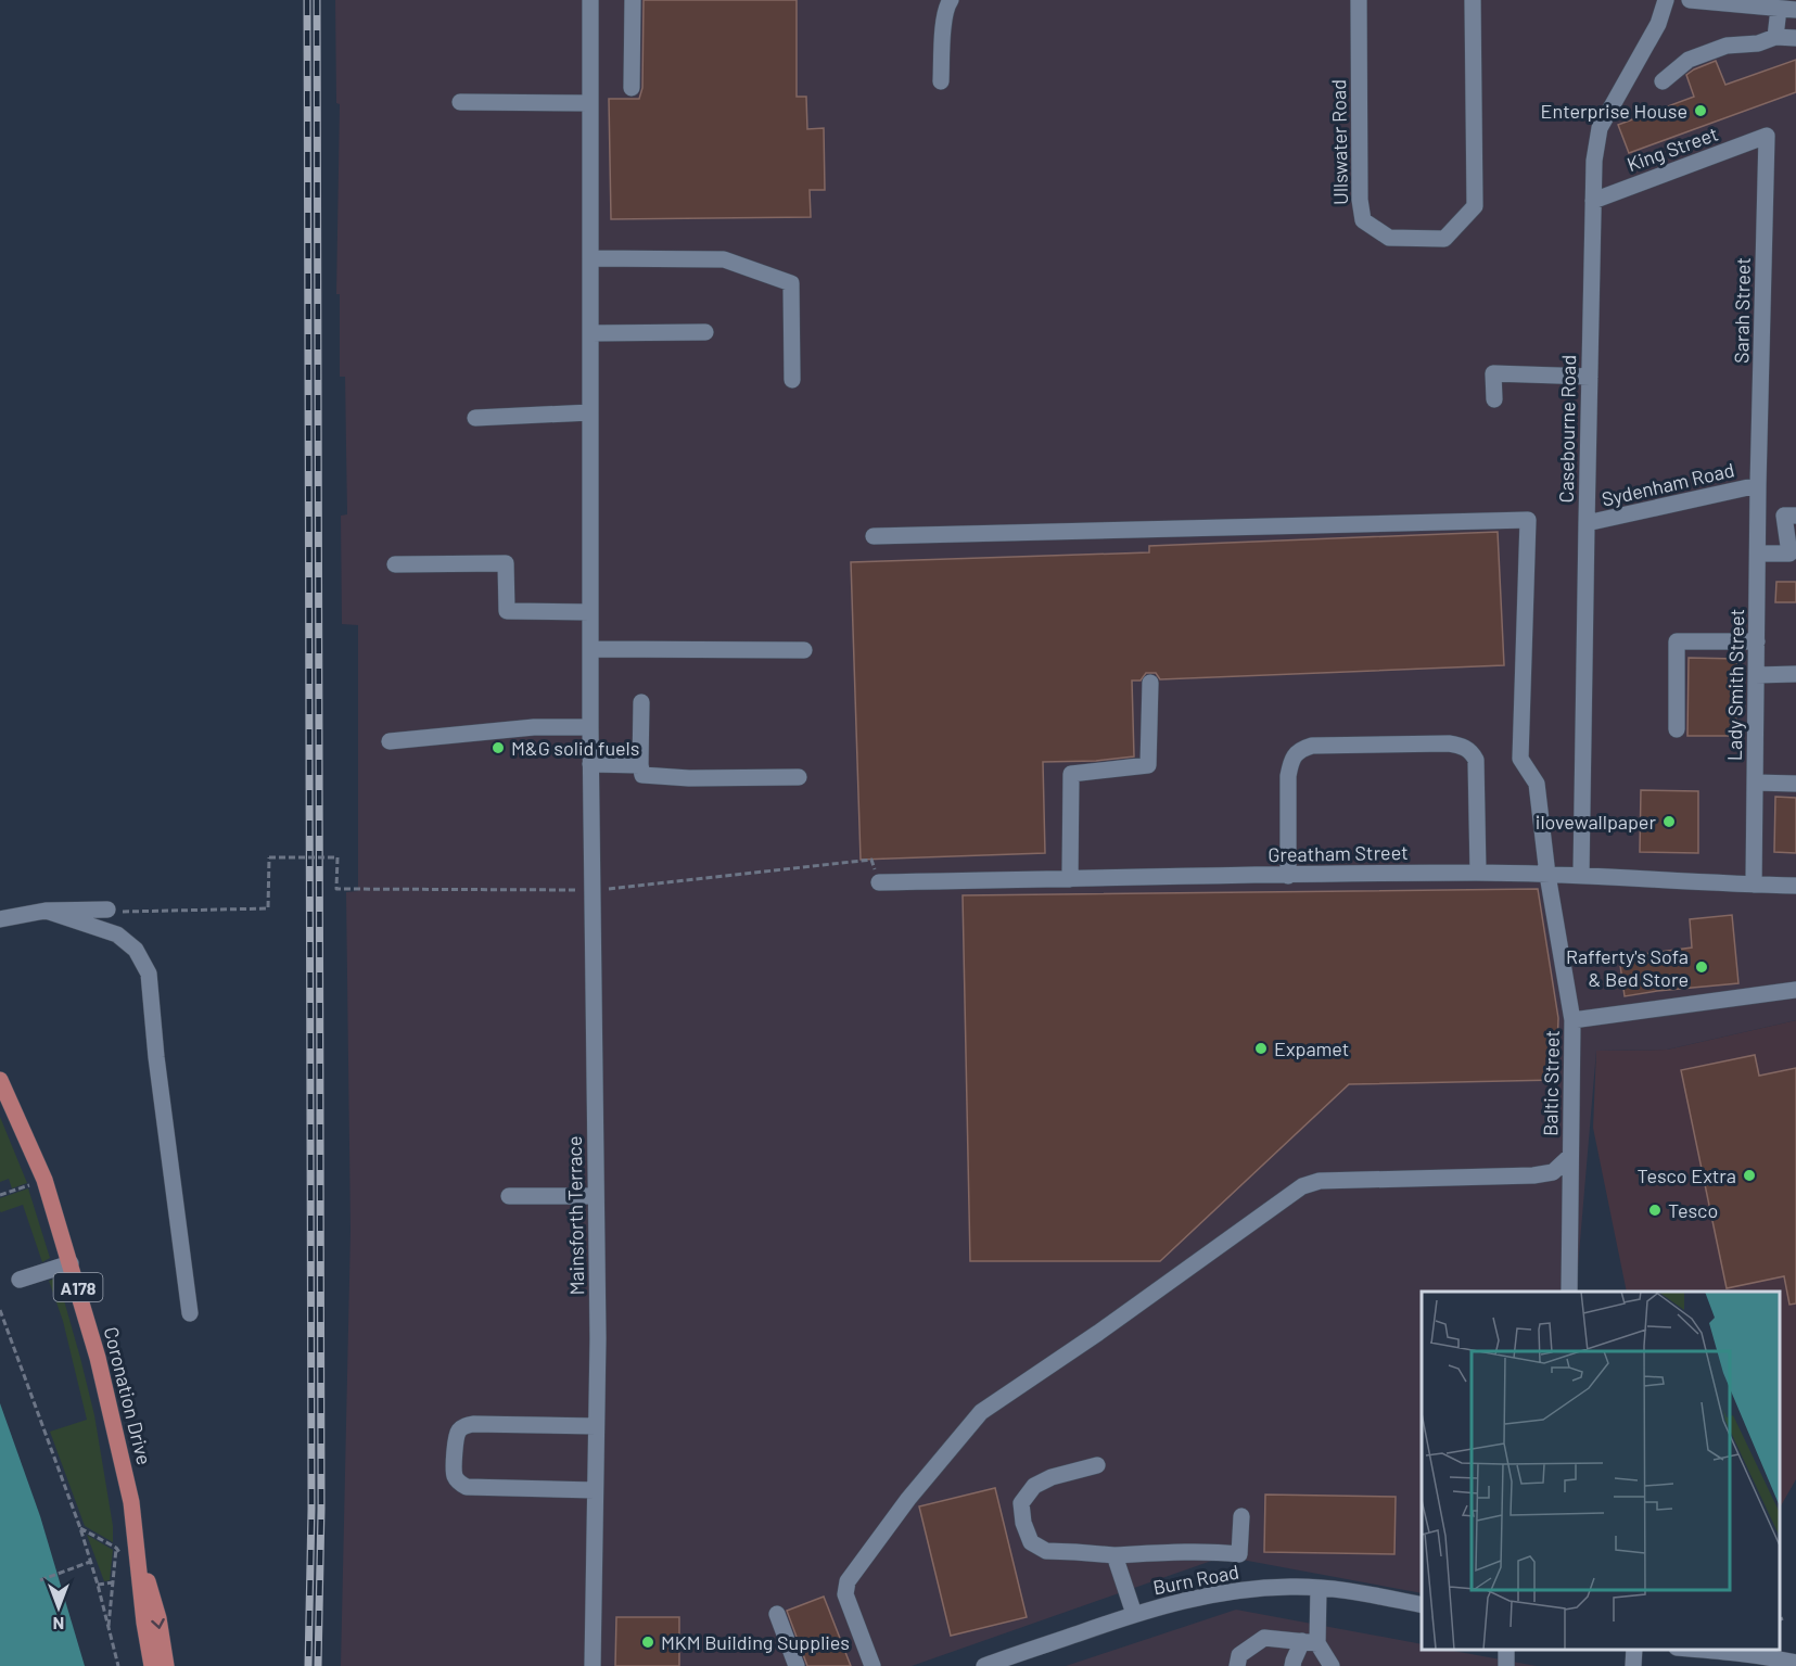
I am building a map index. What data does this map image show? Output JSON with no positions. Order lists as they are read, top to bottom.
{
  "streets": {
    "main road": ["A178", "Coronation Drive"],
    "street": [
      "Ullswater Road",
      "King Street",
      "Sarah Street",
      "Casebourne Road",
      "Sydenham Road",
      "Lady Smith Street",
      "Greatham Street",
      "Baltic Street",
      "Mainsforth Terrace",
      "Burn Road"
    ]
  },
  "crossings": [
    ["King Street", "Sarah Street"],
    ["King Street", "Casebourne Road"],
    ["Sarah Street", "Sydenham Road"],
    ["Sarah Street", "Lady Smith Street"],
    ["Casebourne Road", "Sydenham Road"],
    ["Casebourne Road", "Greatham Street"],
    ["Sydenham Road", "Lady Smith Street"],
    ["Lady Smith Street", "Greatham Street"],
    ["Greatham Street", "Baltic Street"]
  ],
  "places": [
    "Enterprise House",
    "M&G solid fuels",
    "ilovewallpaper",
    "Rafferty's Sofa & Bed Store",
    "Expamet",
    "Tesco Extra",
    "Tesco",
    "MKM Building Supplies"
  ],
  "north": "bottom"
}
